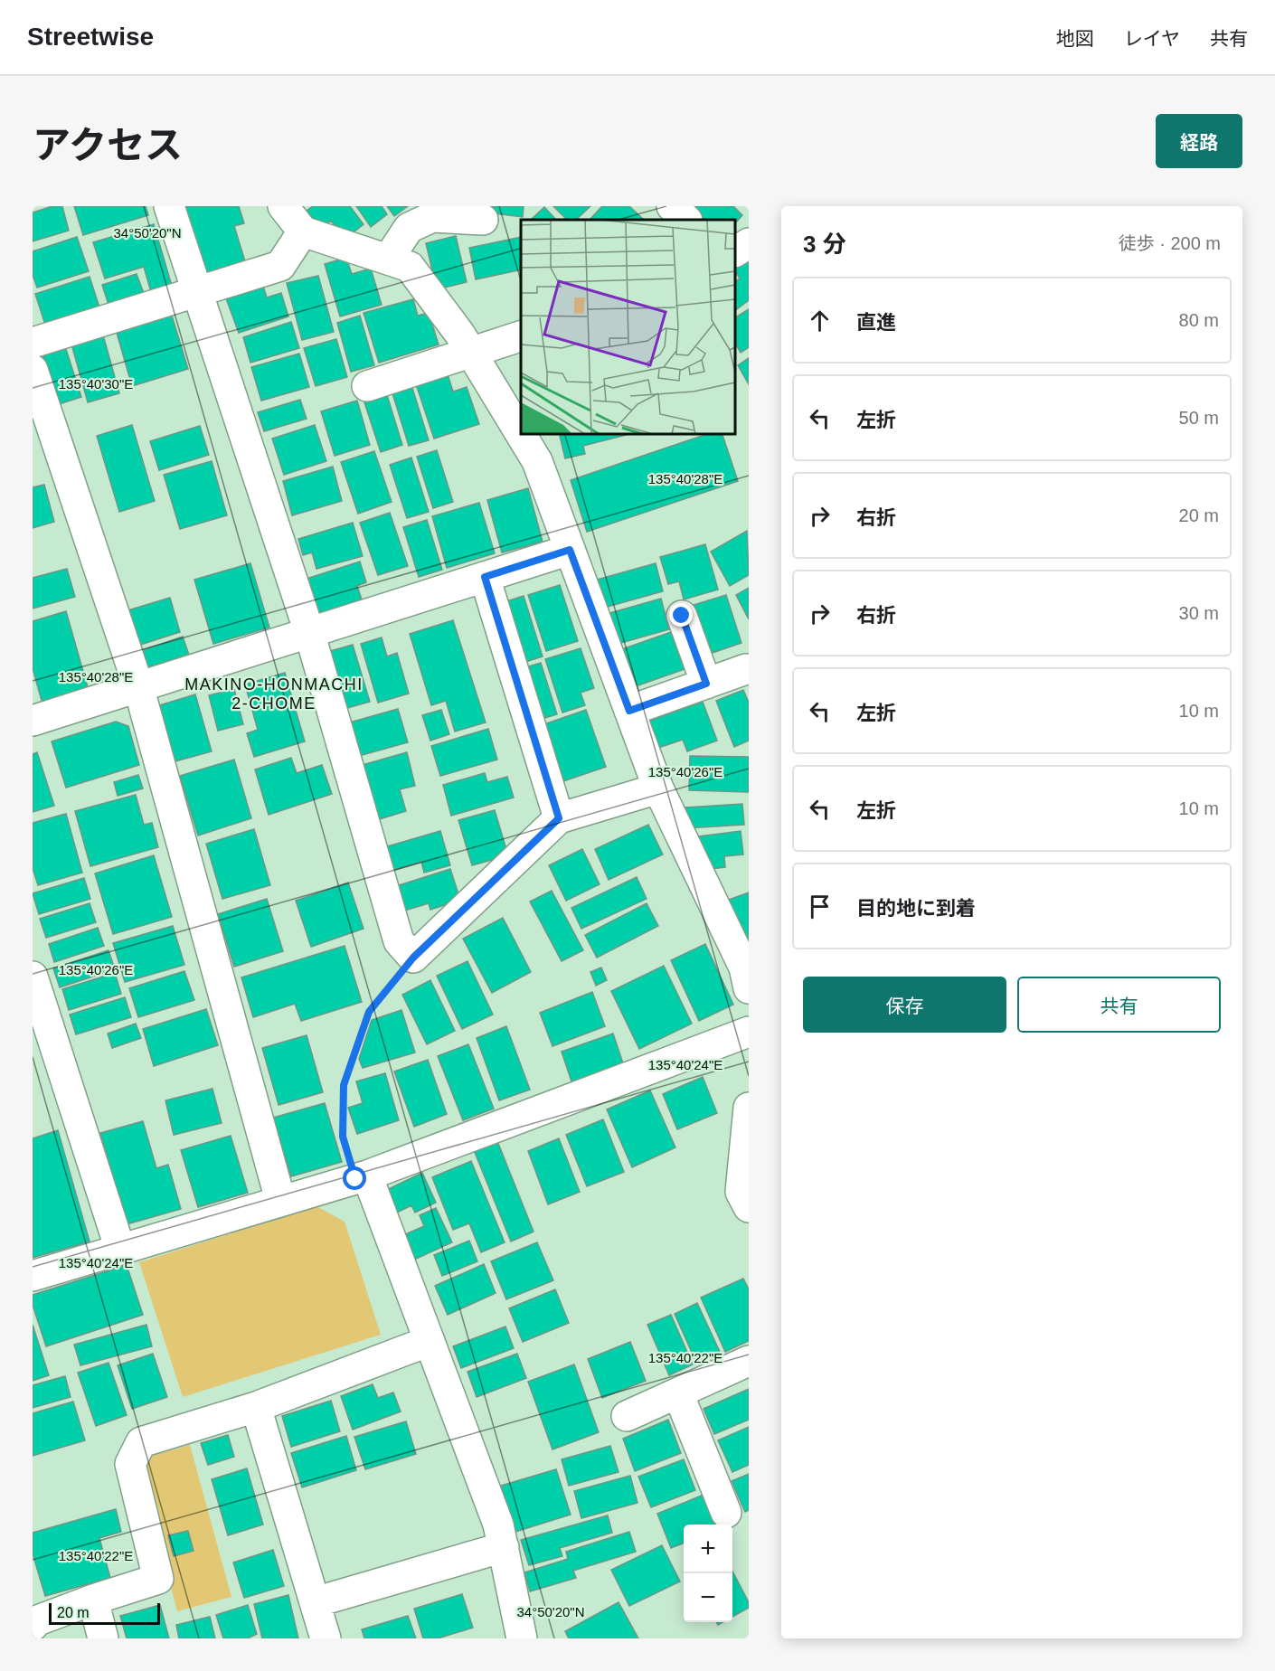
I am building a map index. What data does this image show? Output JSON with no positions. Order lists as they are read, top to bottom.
{
  "districts": ["MAKINO-HONMACHI 2-CHOME"],
  "scale_bar": "20 m",
  "page": {
    "header": "Streetwise",
    "nav": ["地図", "レイヤ", "共有"],
    "title": "アクセス",
    "buttons": [
      "経路",
      ["保存", "共有"]
    ],
    "heading": ["3 分", "徒歩 · 200 m"],
    "list": [
      ["直進", "80 m"],
      ["左折", "50 m"],
      ["右折", "20 m"],
      ["右折", "30 m"],
      ["左折", "10 m"],
      ["左折", "10 m"],
      "目的地に到着"
    ],
    "map_buttons": ["+", "−"],
    "scale": "20 m"
  },
  "coordinates": [
    "34°50'20\"N",
    "135°40'30\"E",
    "135°40'28\"E",
    "135°40'26\"E",
    "135°40'24\"E",
    "135°40'22\"E"
  ]
}
